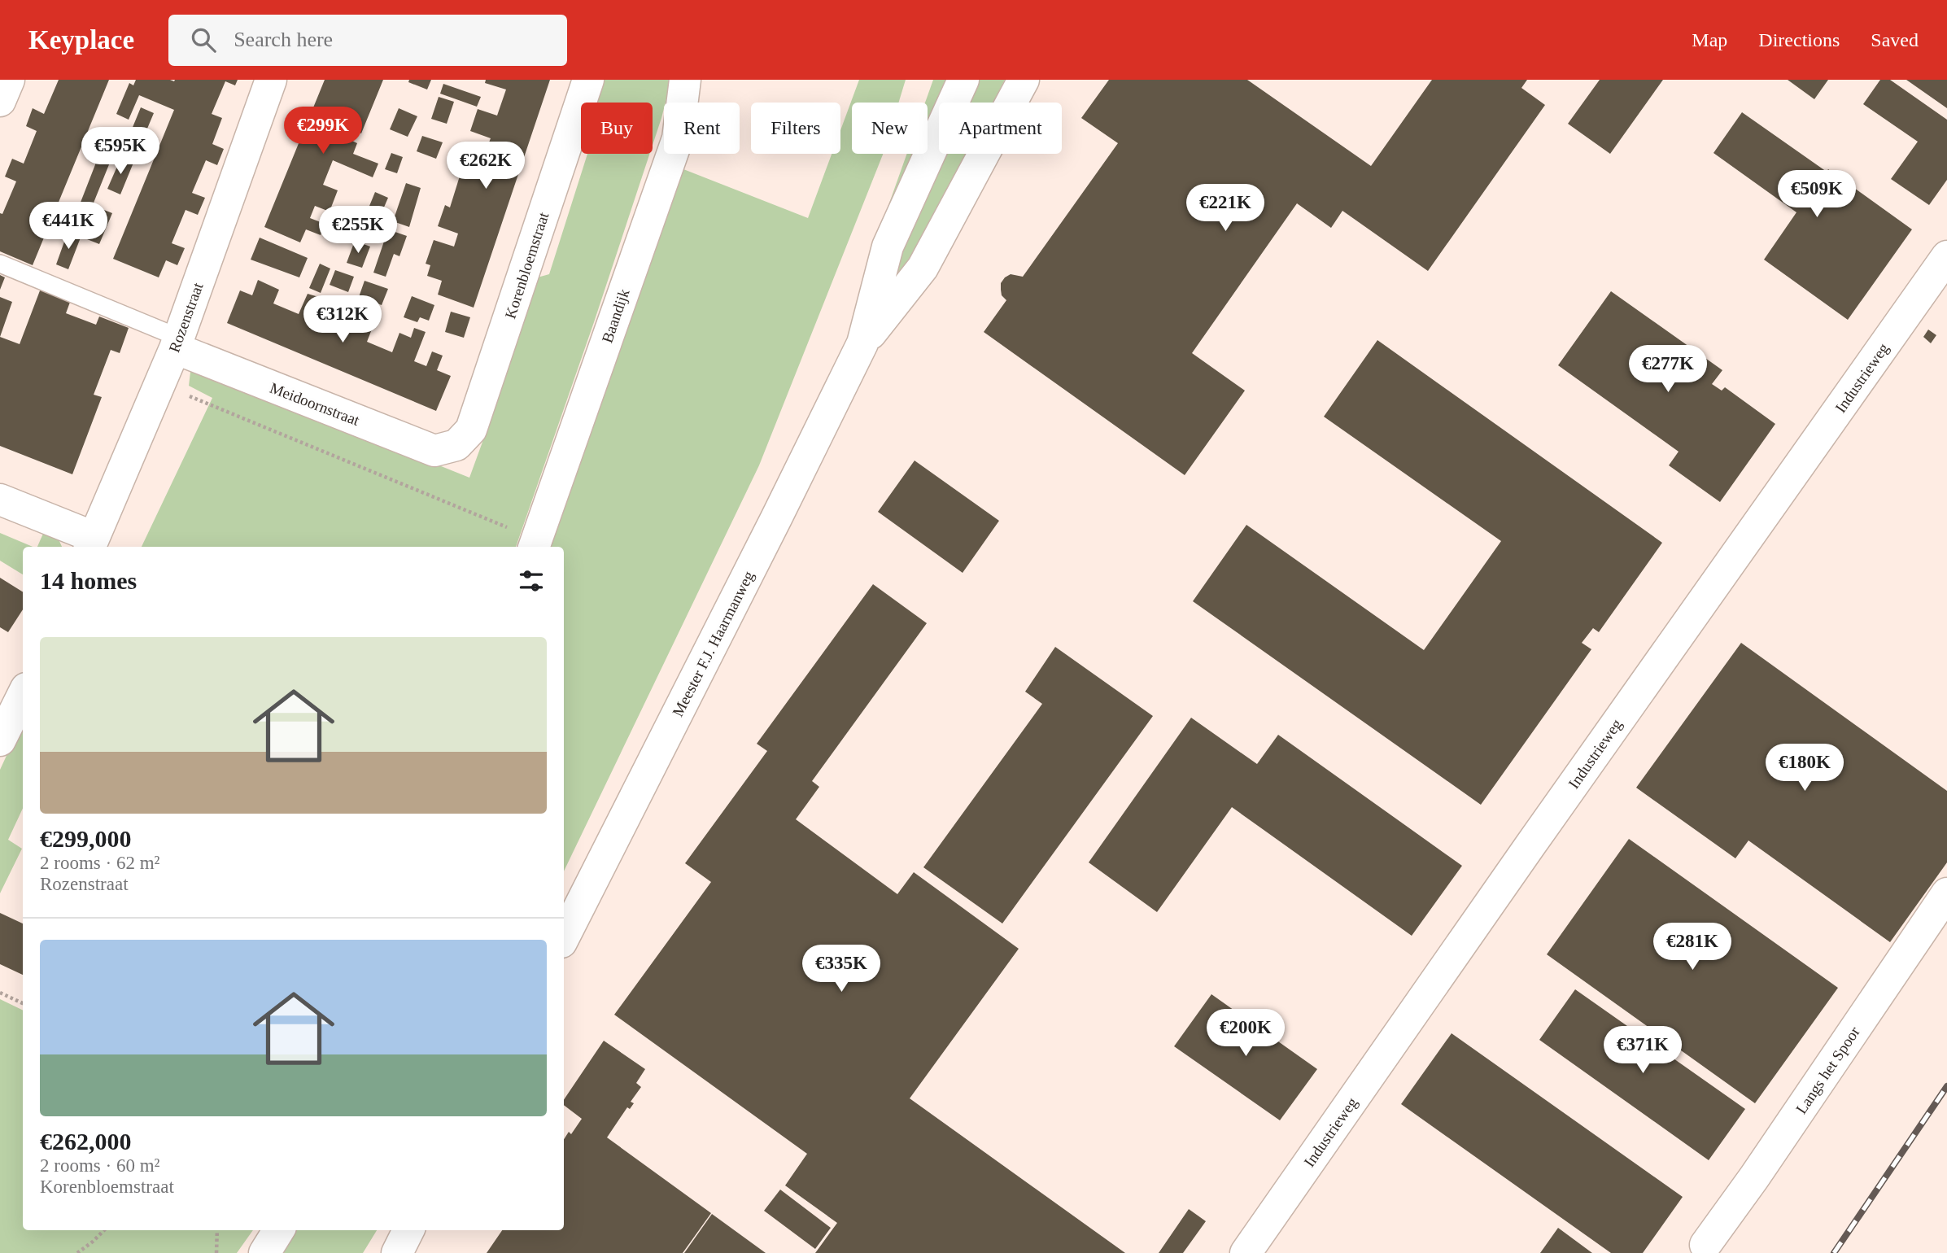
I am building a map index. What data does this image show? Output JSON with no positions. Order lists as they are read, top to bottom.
{
  "streets": {
    "street": [
      "Korenbloemstraat",
      "Baandijk",
      "Rozenstraat",
      "Industrieweg",
      "Meidoornstraat",
      "Meester F.J. Haarmanweg",
      "Langs het Spoor"
    ]
  },
  "crossings": [
    ["Korenbloemstraat", "Meidoornstraat"],
    ["Rozenstraat", "Meidoornstraat"]
  ],
  "page": {
    "header": "Keyplace",
    "search": "Search here",
    "nav": ["Map", "Directions", "Saved"],
    "chip": [
      "Buy",
      "Rent",
      "Filters",
      "New",
      "Apartment"
    ],
    "price": [
      "€299K",
      "€595K",
      "€262K",
      "€509K",
      "€221K",
      "€441K",
      "€255K",
      "€312K",
      "€277K",
      "€180K",
      "€281K",
      "€335K",
      "€200K",
      "€371K"
    ],
    "heading": "14 homes",
    "list": [
      {
        "name": "€299,000",
        "note": "2 rooms · 62 m² · Rozenstraat"
      },
      {
        "name": "€262,000",
        "note": "2 rooms · 60 m² · Korenbloemstraat"
      }
    ]
  }
}
